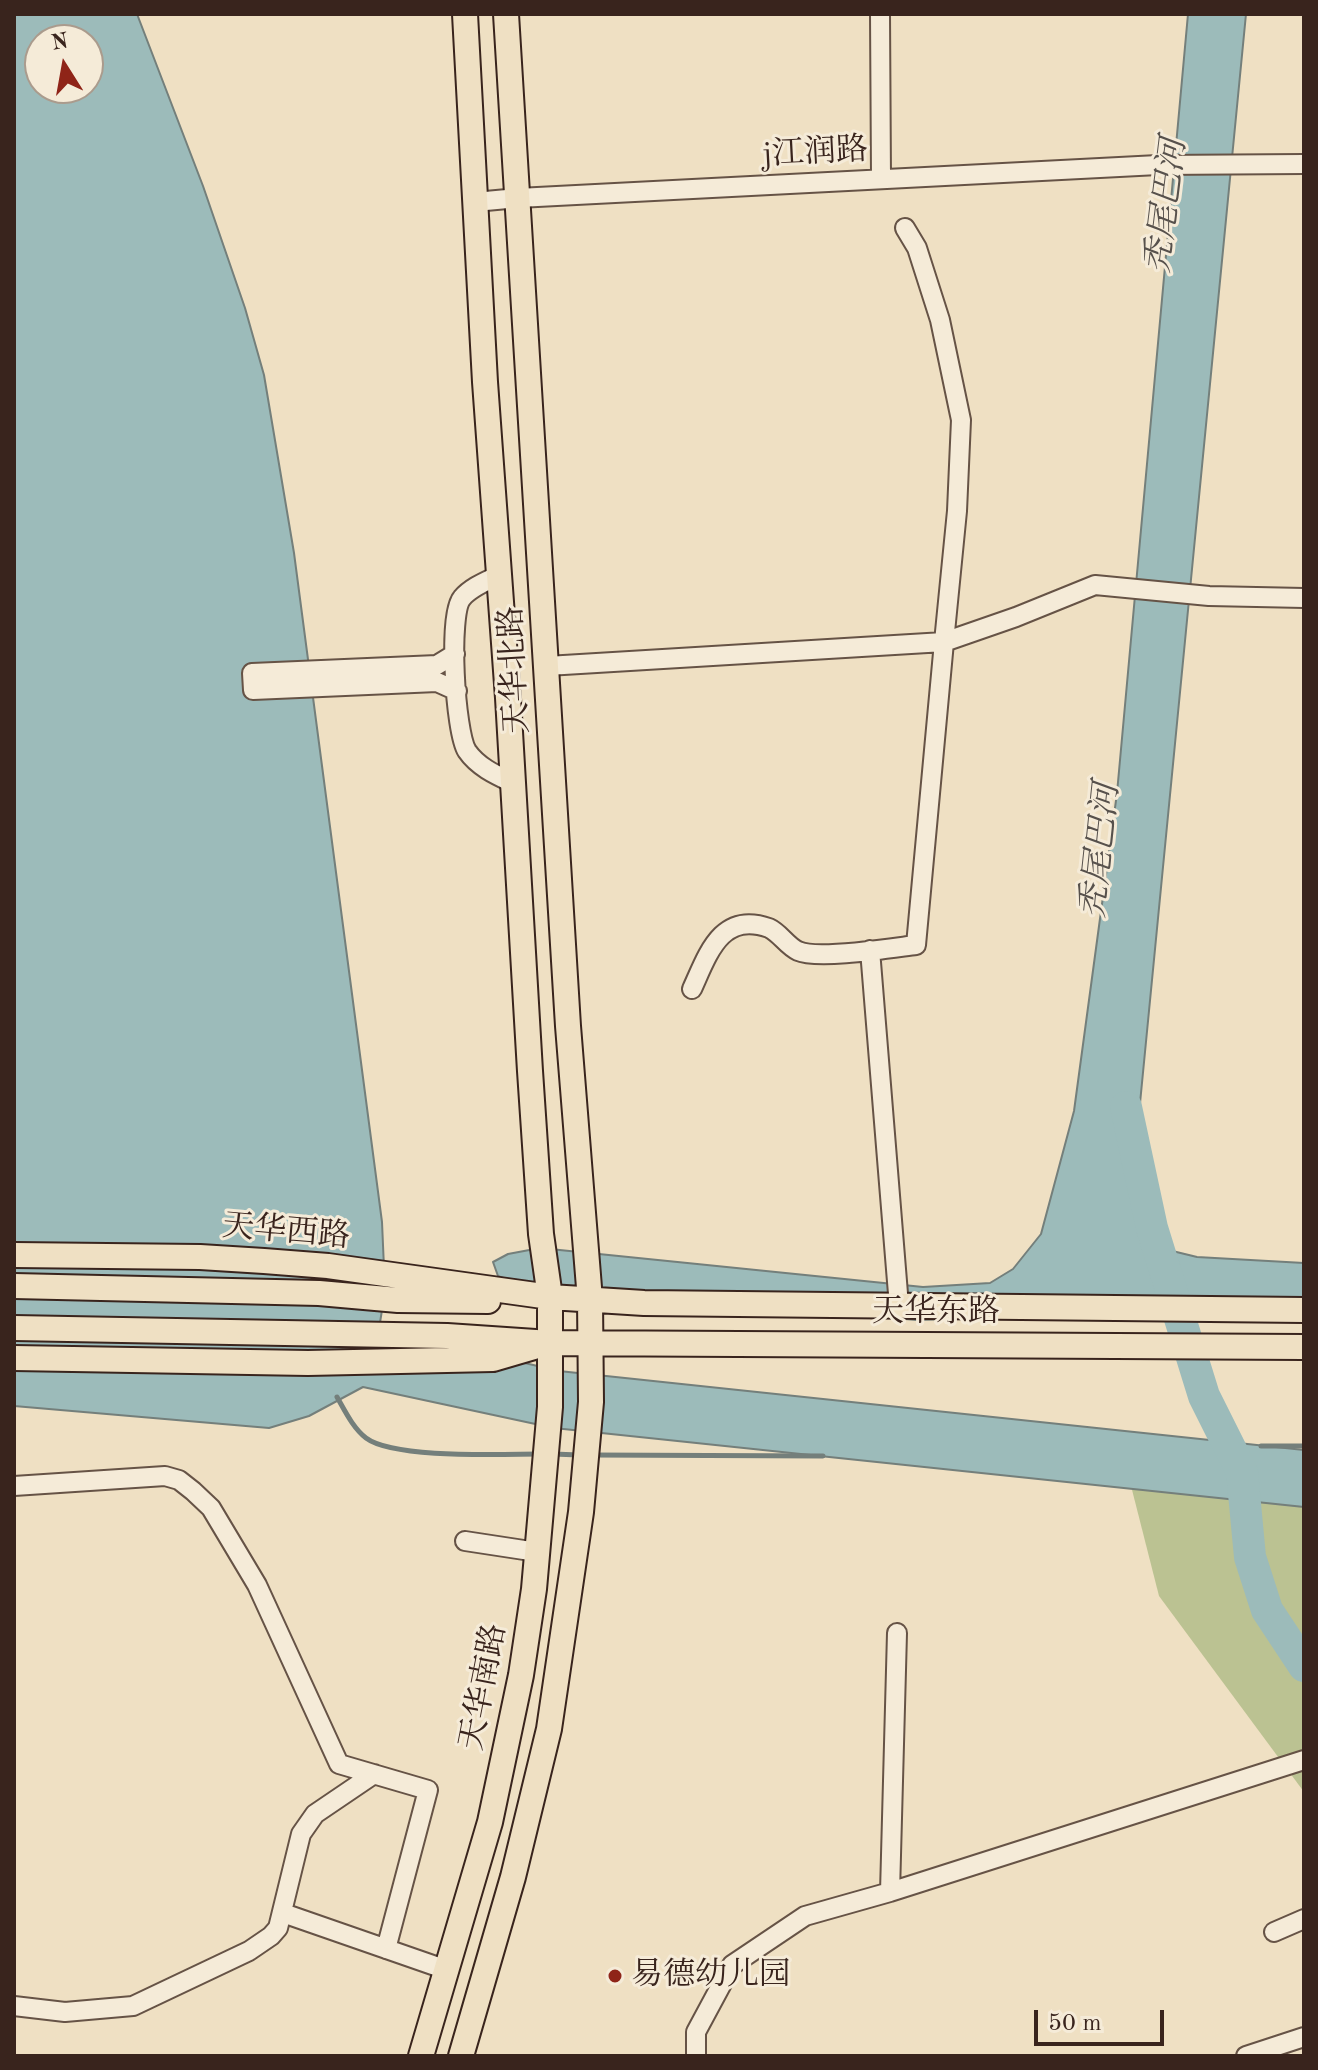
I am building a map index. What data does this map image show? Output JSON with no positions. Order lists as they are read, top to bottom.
{
  "streets": {
    "main road": [
      "天华北路",
      "天华西路",
      "天华东路",
      "天华南路"
    ],
    "street": ["j江润路"]
  },
  "crossings": [
    ["j江润路", "天华北路"],
    ["天华北路", "天华西路"],
    ["天华北路", "天华东路"],
    ["天华北路", "天华南路"],
    ["天华西路", "天华东路"],
    ["天华西路", "天华南路"],
    ["天华东路", "天华南路"]
  ],
  "water": ["秃尾巴河"],
  "places": ["易德幼儿园"],
  "scale_bar": "50 m",
  "north": "top"
}
